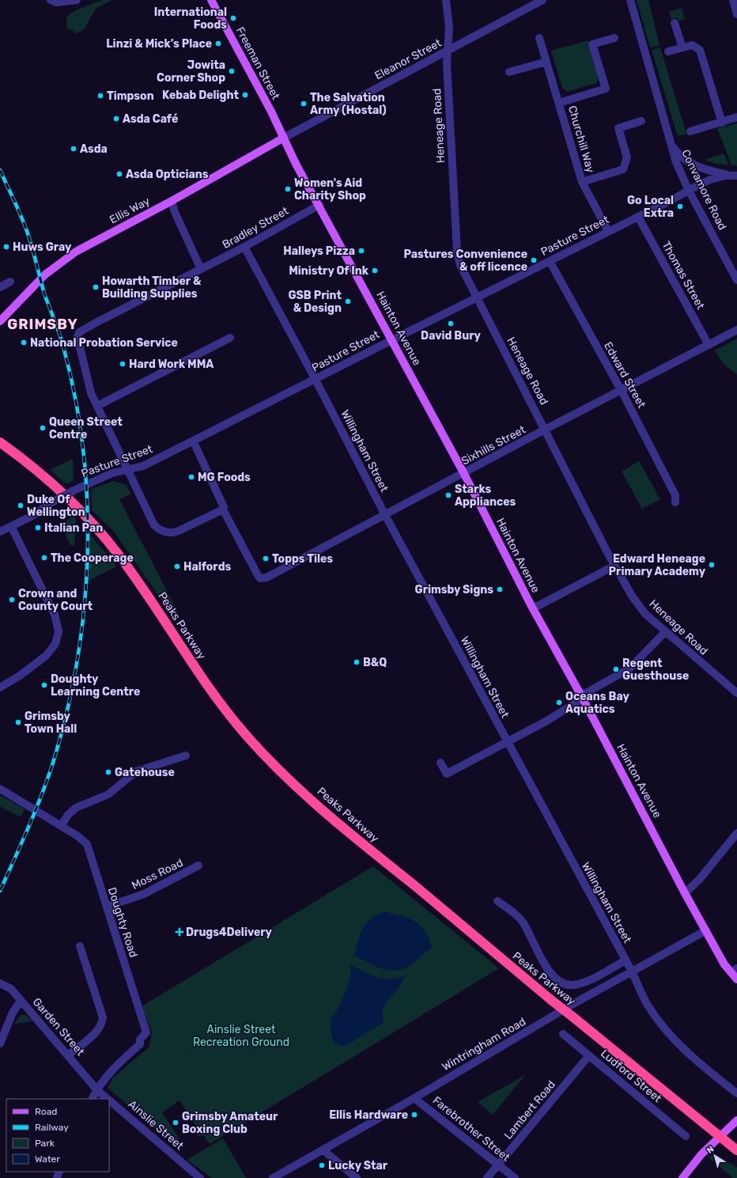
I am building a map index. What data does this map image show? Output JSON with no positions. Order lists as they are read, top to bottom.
{
  "streets": {
    "highway": ["Peaks Parkway"],
    "main road": ["Freeman Street", "Ellis Way", "Hainton Avenue"],
    "street": [
      "Eleanor Street",
      "Heneage Road",
      "Churchill Way",
      "Convamore Road",
      "Bradley Street",
      "Pasture Street",
      "Thomas Street",
      "Edward Street",
      "Sixhills Street",
      "Willingham Street",
      "Moss Road",
      "Doughty Road",
      "Garden Street",
      "Wintringham Road",
      "Ludford Street",
      "Lambert Road",
      "Ainslie Street",
      "Farebrother Street"
    ]
  },
  "crossings": [
    ["Eleanor Street", "Freeman Street"],
    ["Eleanor Street", "Heneage Road"],
    ["Eleanor Street", "Ellis Way"],
    ["Eleanor Street", "Hainton Avenue"],
    ["Freeman Street", "Ellis Way"],
    ["Freeman Street", "Hainton Avenue"],
    ["Heneage Road", "Pasture Street"],
    ["Heneage Road", "Sixhills Street"],
    ["Churchill Way", "Pasture Street"],
    ["Convamore Road", "Pasture Street"],
    ["Ellis Way", "Hainton Avenue"],
    ["Bradley Street", "Hainton Avenue"],
    ["Bradley Street", "Willingham Street"],
    ["Pasture Street", "Thomas Street"],
    ["Pasture Street", "Hainton Avenue"],
    ["Pasture Street", "Edward Street"],
    ["Pasture Street", "Willingham Street"],
    ["Thomas Street", "Sixhills Street"],
    ["Hainton Avenue", "Sixhills Street"],
    ["Hainton Avenue", "Wintringham Road"],
    ["Edward Street", "Sixhills Street"],
    ["Sixhills Street", "Willingham Street"],
    ["Willingham Street", "Wintringham Road"],
    ["Moss Road", "Doughty Road"],
    ["Doughty Road", "Garden Street"],
    ["Doughty Road", "Ainslie Street"],
    ["Garden Street", "Ainslie Street"],
    ["Wintringham Road", "Farebrother Street"],
    ["Ludford Street", "Lambert Road"],
    ["Lambert Road", "Farebrother Street"]
  ],
  "districts": ["GRIMSBY"],
  "parks": ["Ainslie Street Recreation Ground"],
  "places": {
    "other": [
      "International Foods",
      "Linzi & Mick’s Place",
      "Jowita Corner Shop",
      "Kebab Delight",
      "Timpson",
      "The Salvation Army (Hostal)",
      "Asda Café",
      "Asda",
      "Asda Opticians",
      "Women's Aid Charity Shop",
      "Go Local Extra",
      "Huws Gray",
      "Halleys Pizza",
      "Pastures Convenience & off licence",
      "Ministry Of Ink",
      "Howarth Timber & Building Supplies",
      "GSB Print & Design",
      "David Bury",
      "National Probation Service",
      "Hard Work MMA",
      "Queen Street Centre",
      "MG Foods",
      "Starks Appliances",
      "Duke Of Wellington",
      "Italian Pan",
      "The Cooperage",
      "Topps Tiles",
      "Edward Heneage Primary Academy",
      "Halfords",
      "Grimsby Signs",
      "Crown and County Court",
      "B&Q",
      "Regent Guesthouse",
      "Doughty Learning Centre",
      "Oceans Bay Aquatics",
      "Grimsby Town Hall",
      "Gatehouse",
      "Ellis Hardware",
      "Grimsby Amateur Boxing Club",
      "Lucky Star"
    ],
    "health": ["Drugs4Delivery"]
  },
  "legend": [
    "Road",
    "Railway",
    "Park",
    "Water"
  ],
  "north": "top left"
}
